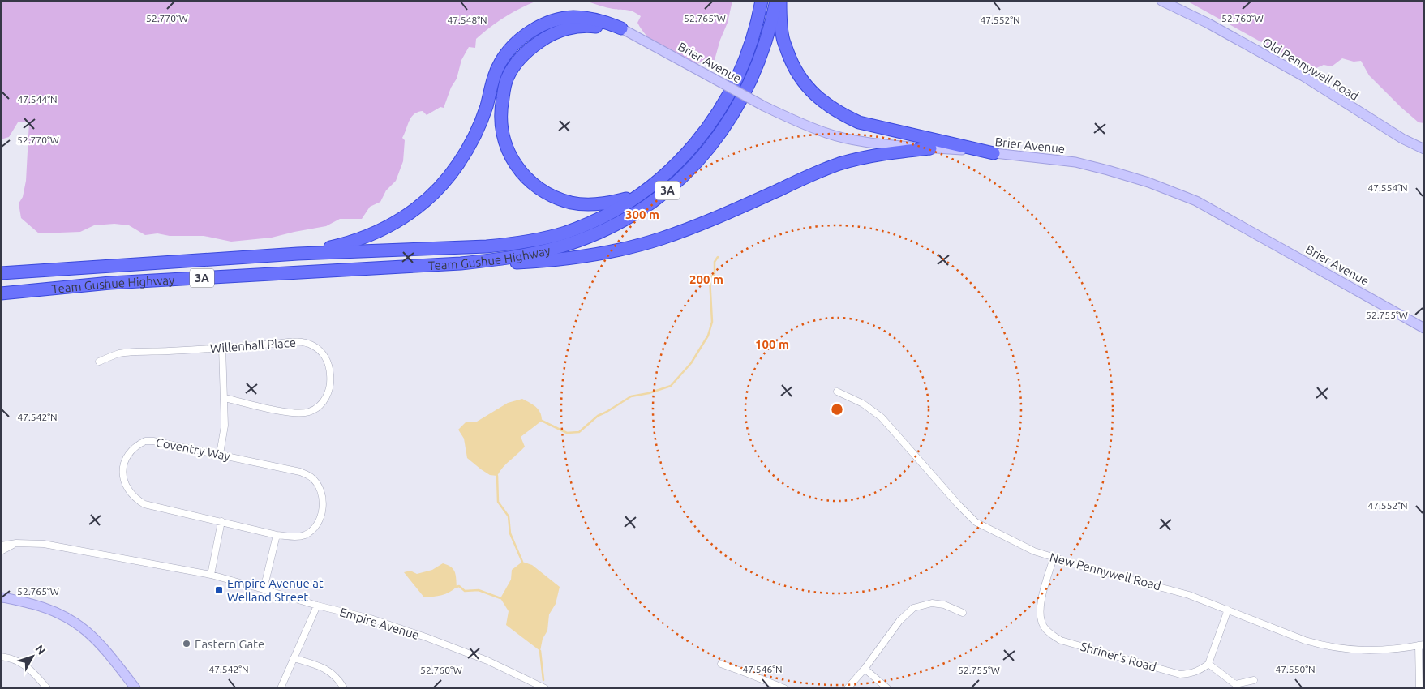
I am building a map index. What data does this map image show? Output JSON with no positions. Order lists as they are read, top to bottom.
{
  "streets": {
    "highway": ["3A", "Team Gushue Highway"],
    "main road": ["Brier Avenue", "Old Pennywell Road"],
    "street": [
      "Willenhall Place",
      "Coventry Way",
      "New Pennywell Road",
      "Empire Avenue",
      "Shriner's Road"
    ]
  },
  "crossings": [
    ["New Pennywell Road", "Shriner's Road"]
  ],
  "places": {
    "transit": ["Empire Avenue at Welland Street"],
    "other": ["Eastern Gate"]
  },
  "north": "top right",
  "coordinates": [
    "52.765°W",
    "52.760°W",
    "52.770°W",
    "47.548°N",
    "47.552°N",
    "47.544°N",
    "47.554°N",
    "52.755°W",
    "47.542°N",
    "47.546°N",
    "47.550°N"
  ],
  "rings": ["300 m", "200 m", "100 m"]
}
